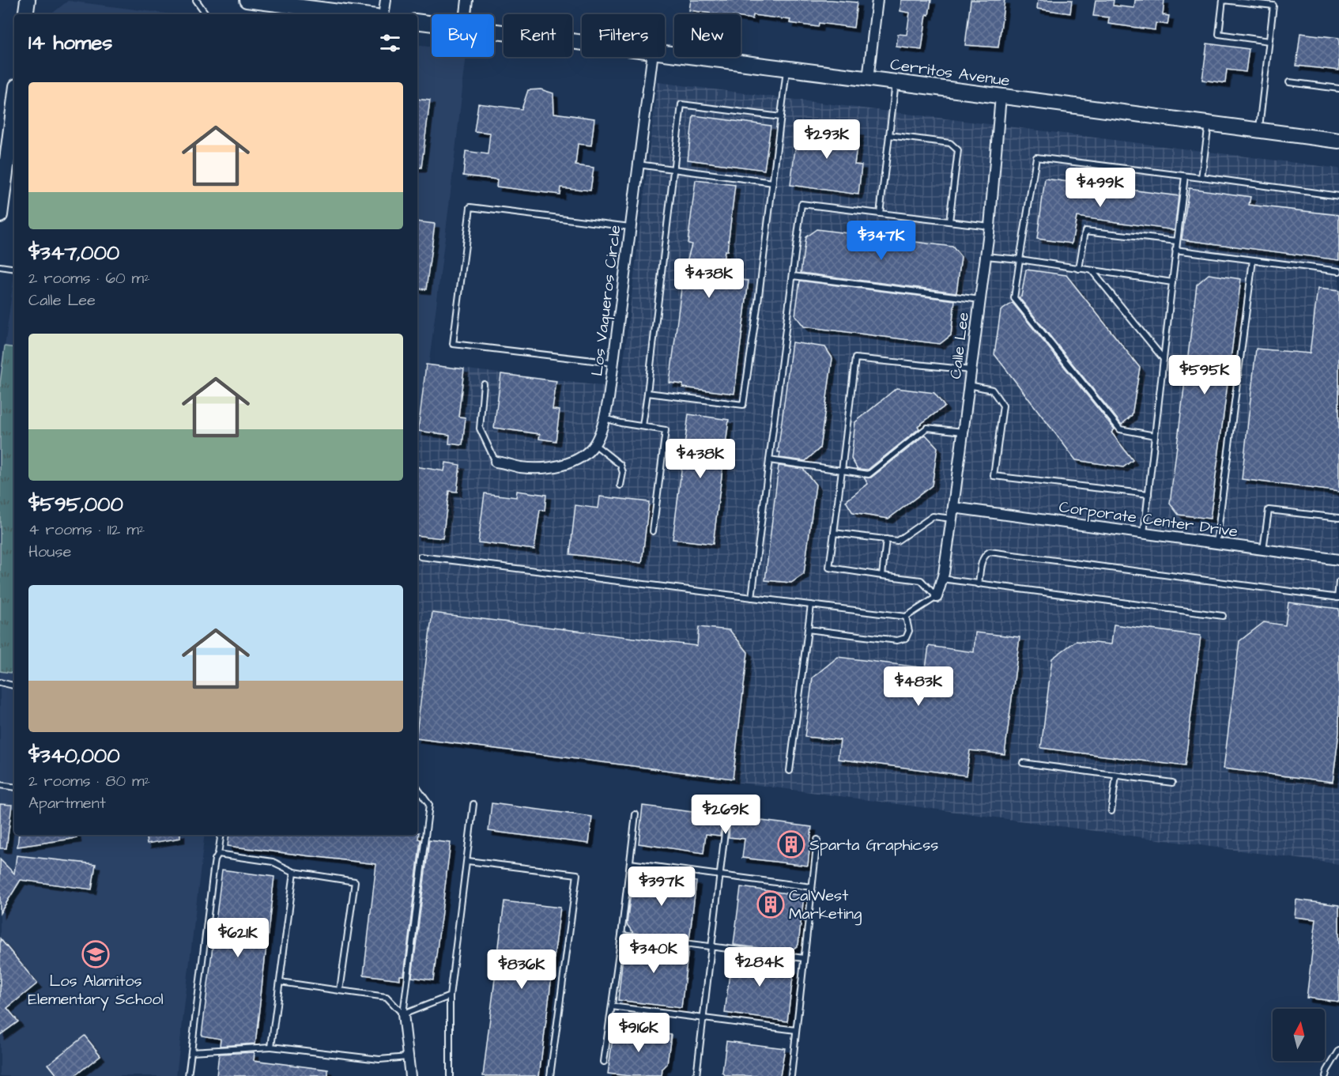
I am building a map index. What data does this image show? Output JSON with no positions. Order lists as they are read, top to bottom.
{
  "streets": {
    "main road": ["Cerritos Avenue"],
    "street": ["Los Vaqueros Circle", "Calle Lee", "Corporate Center Drive"]
  },
  "crossings": [
    ["Cerritos Avenue", "Calle Lee"],
    ["Calle Lee", "Corporate Center Drive"]
  ],
  "places": {
    "building": ["Sparta Graphicss", "CalWest Marketing"],
    "school or university": ["Los Alamitos Elementary School"]
  },
  "north": "top",
  "page": {
    "chip": [
      "Buy",
      "Rent",
      "Filters",
      "New"
    ],
    "heading": "14 homes",
    "list": [
      {
        "name": "$347,000",
        "note": "2 rooms · 60 m² · Calle Lee"
      },
      {
        "name": "$595,000",
        "note": "4 rooms · 112 m² · House"
      },
      {
        "name": "$340,000",
        "note": "2 rooms · 80 m² · Apartment"
      }
    ],
    "price": [
      "$293K",
      "$499K",
      "$347K",
      "$438K",
      "$595K",
      "$438K",
      "$483K",
      "$269K",
      "$397K",
      "$621K",
      "$340K",
      "$284K",
      "$836K",
      "$916K"
    ]
  }
}
